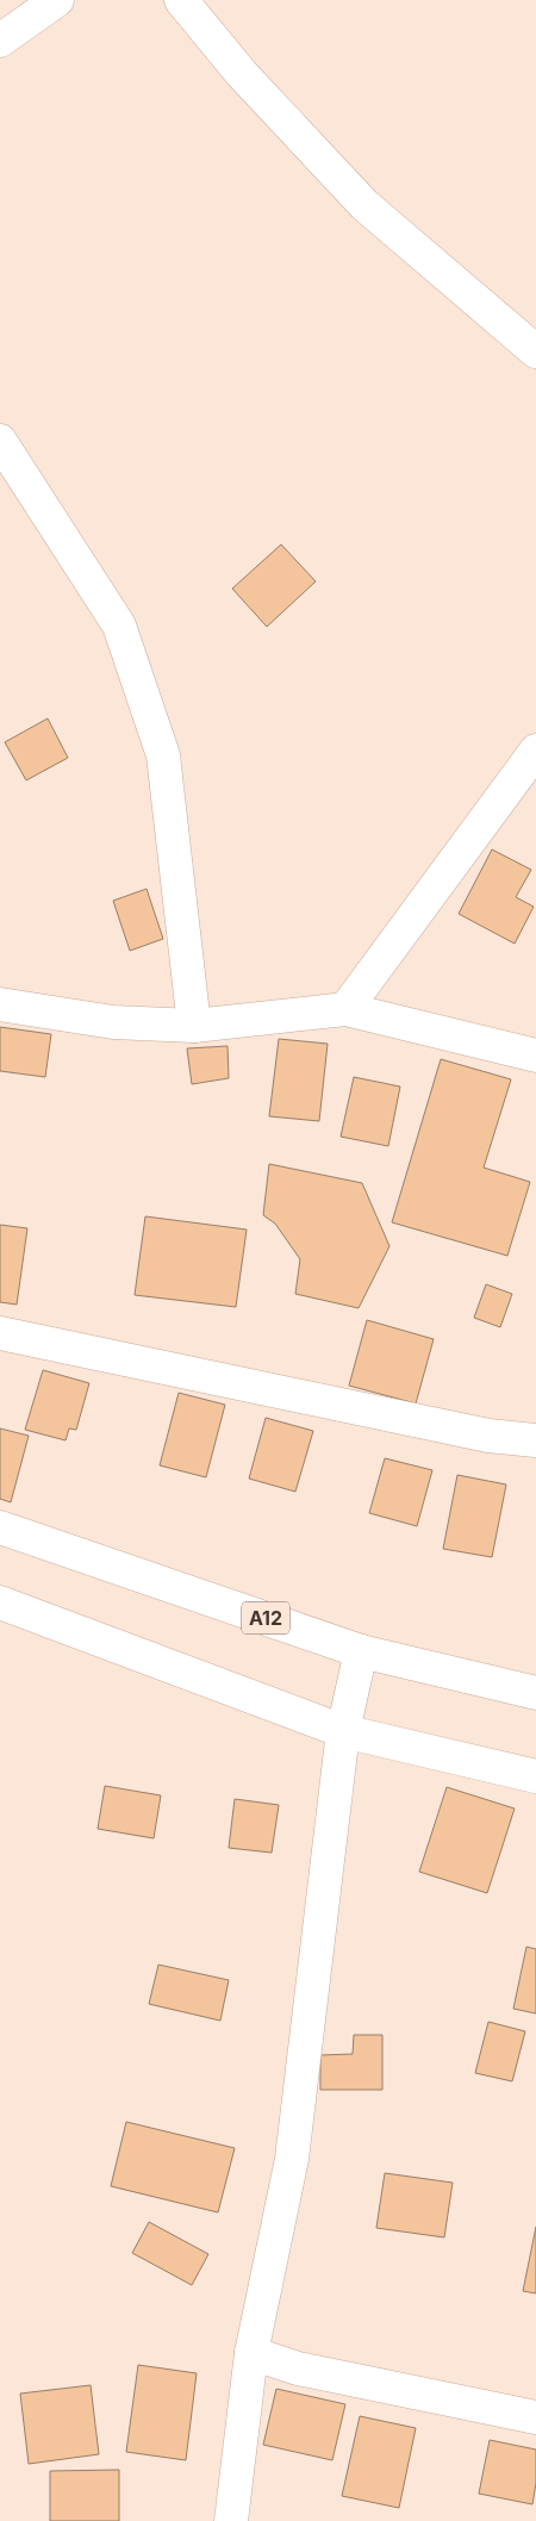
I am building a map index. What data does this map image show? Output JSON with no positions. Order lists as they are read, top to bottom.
{
  "streets": {
    "main road": ["A12"]
  }
}
